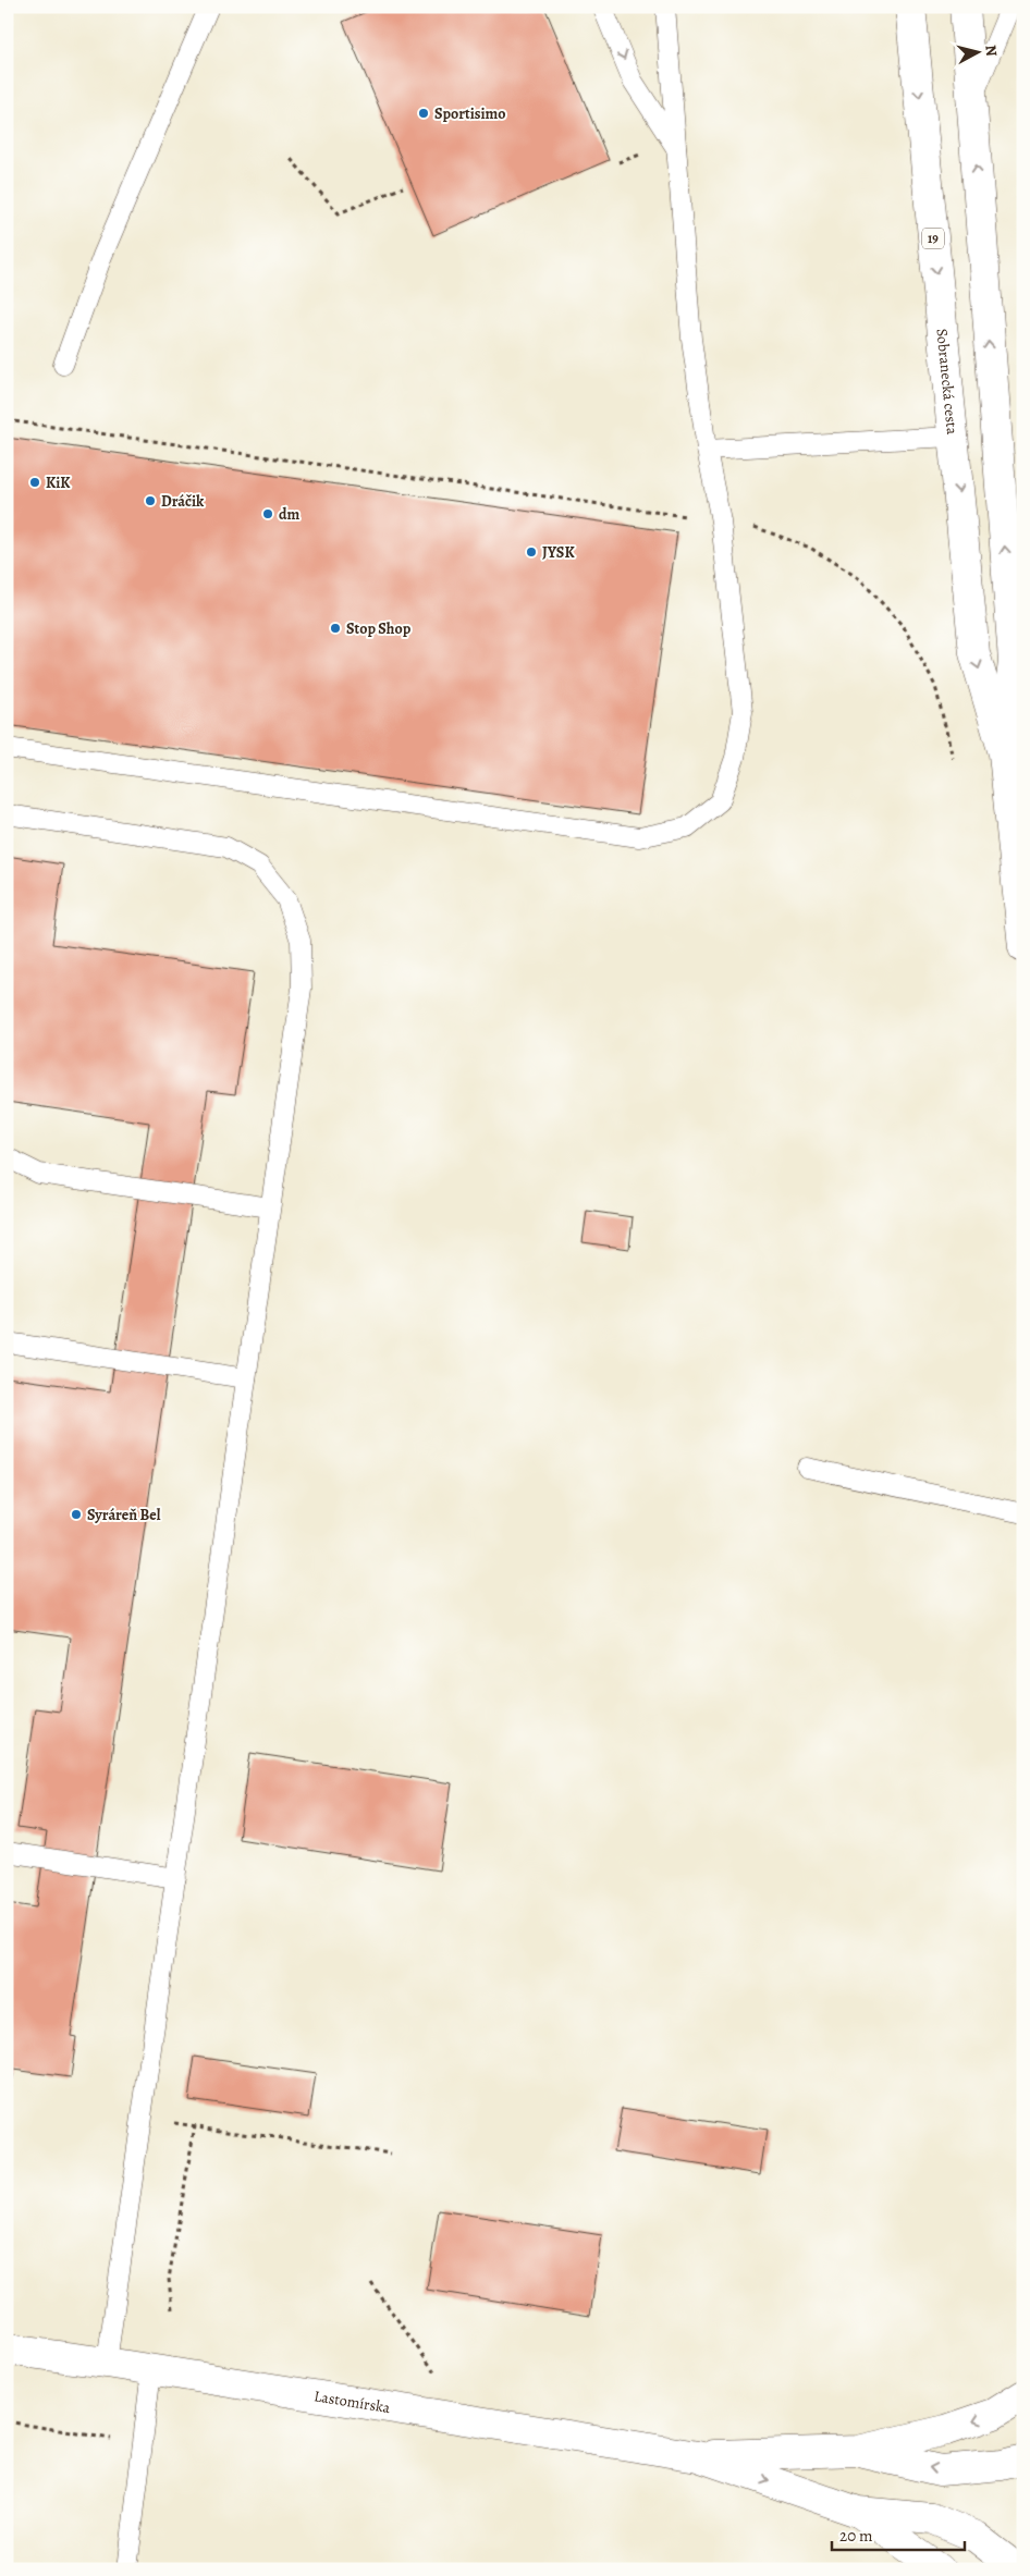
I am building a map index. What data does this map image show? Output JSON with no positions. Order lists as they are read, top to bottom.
{
  "streets": {
    "main road": ["19", "Sobranecká cesta", "Lastomírska"]
  },
  "places": [
    "Sportisimo",
    "KiK",
    "Dráčik",
    "dm",
    "JYSK",
    "Stop Shop",
    "Syráreň Bel"
  ],
  "scale_bar": "20 m",
  "north": "right"
}
